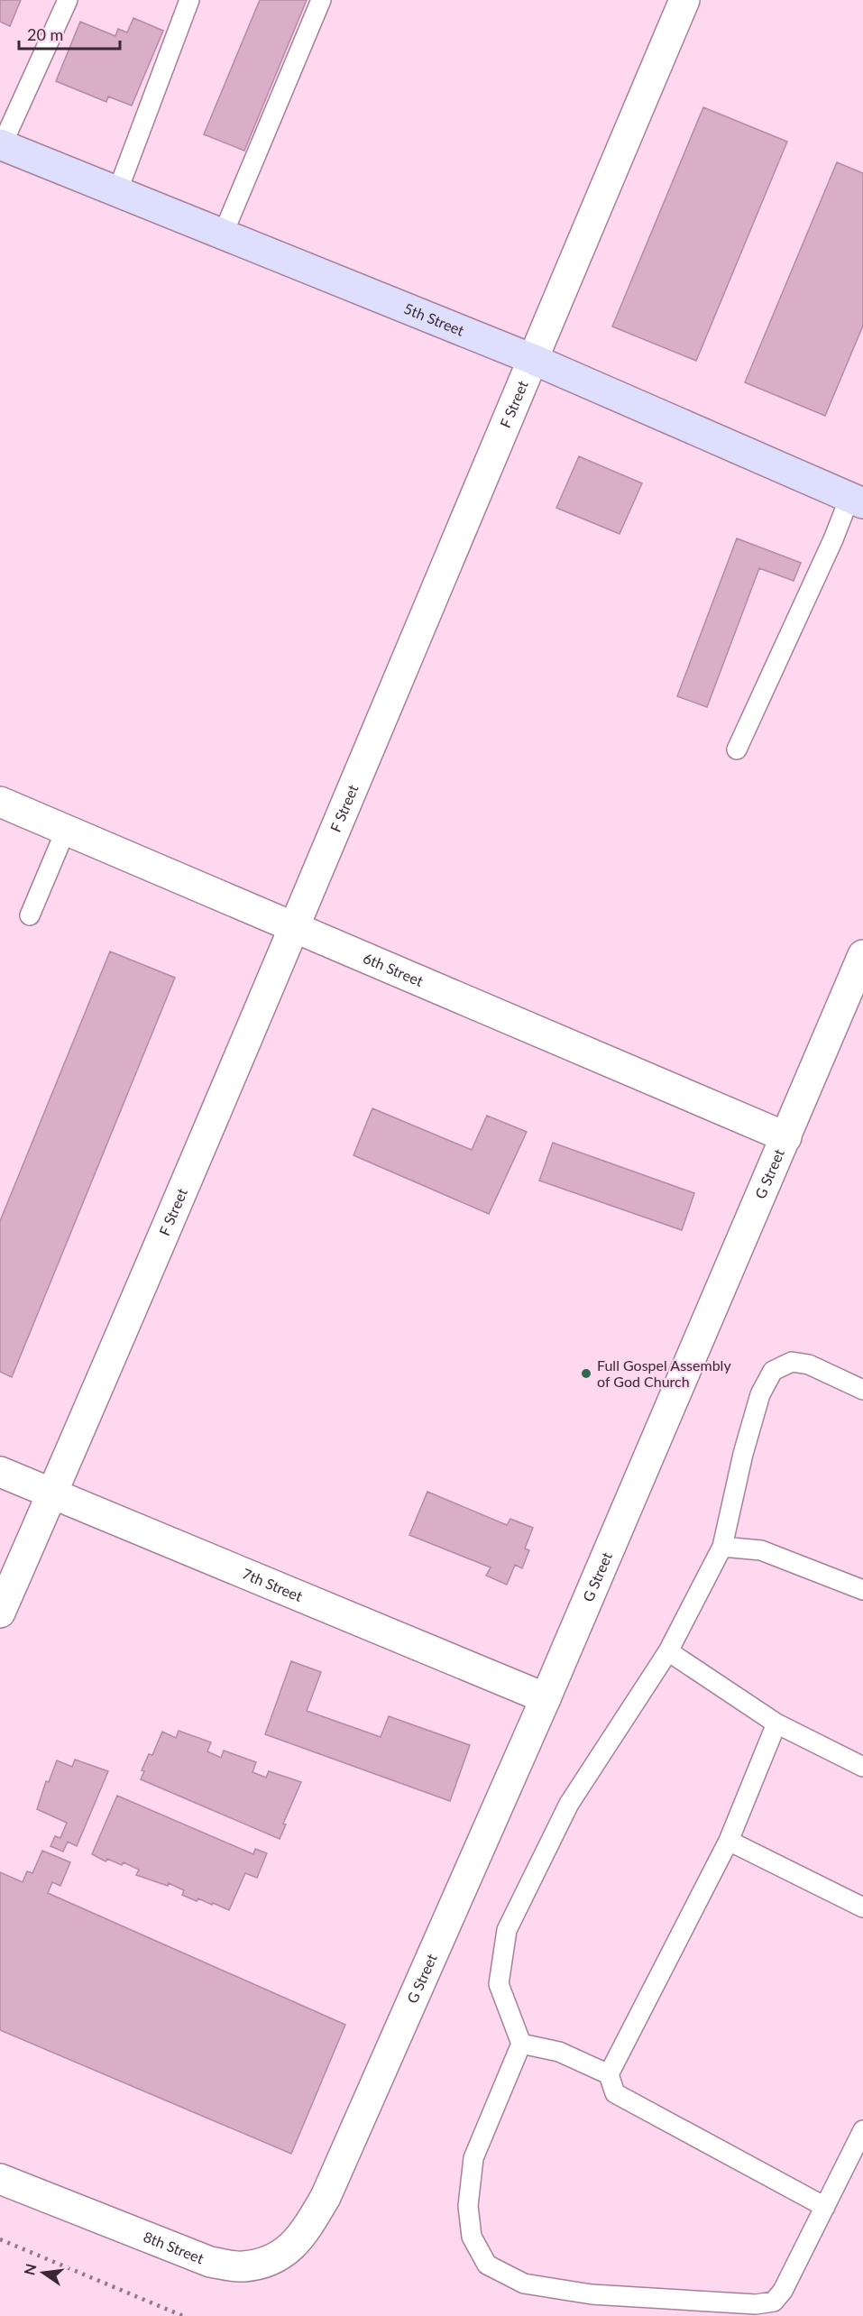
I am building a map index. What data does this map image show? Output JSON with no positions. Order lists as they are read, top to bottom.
{
  "streets": {
    "main road": ["5th Street"],
    "street": [
      "F Street",
      "6th Street",
      "G Street",
      "7th Street",
      "8th Street"
    ]
  },
  "crossings": [
    ["5th Street", "F Street"],
    ["F Street", "6th Street"],
    ["F Street", "7th Street"],
    ["6th Street", "G Street"],
    ["G Street", "7th Street"],
    ["G Street", "8th Street"]
  ],
  "places": ["Full Gospel Assembly of God Church"],
  "scale_bar": "20 m",
  "north": "left"
}
